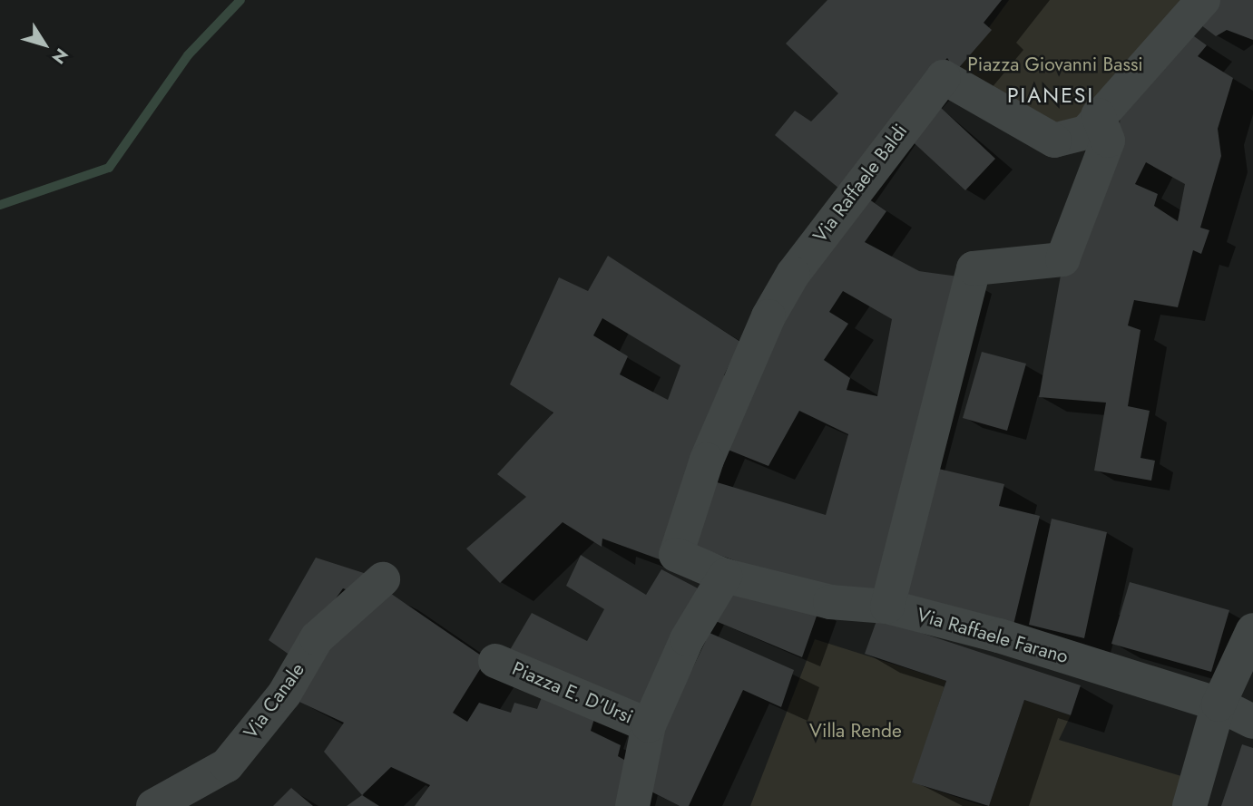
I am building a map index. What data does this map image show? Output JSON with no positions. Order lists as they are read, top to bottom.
{
  "streets": {
    "street": [
      "Via Raffaele Baldi",
      "Via Raffaele Farano",
      "Piazza E. D'Ursi",
      "Via Canale"
    ]
  },
  "crossings": [
    ["Via Raffaele Baldi", "Via Raffaele Farano"]
  ],
  "districts": ["PIANESI"],
  "parks": ["Piazza Giovanni Bassi", "Villa Rende"],
  "north": "bottom right"
}
